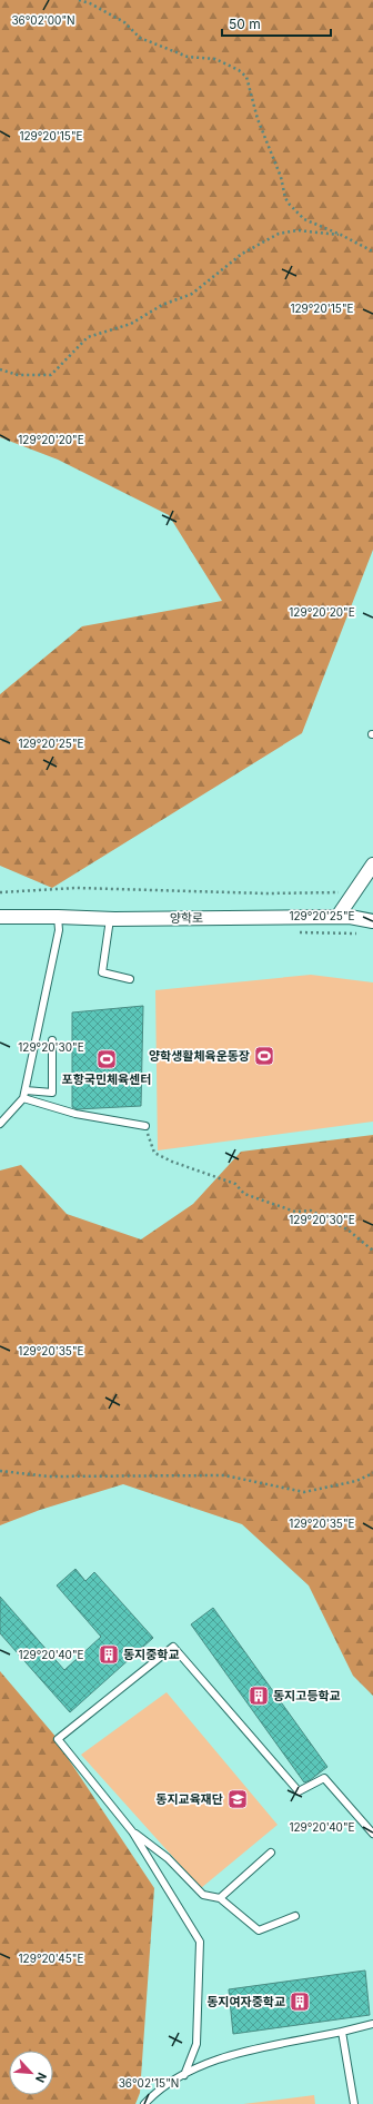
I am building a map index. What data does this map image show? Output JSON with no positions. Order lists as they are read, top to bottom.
{
  "streets": {
    "street": ["양학로"]
  },
  "places": {
    "sports": ["양학생활체육운동장", "포항국민체육센터"],
    "building": ["동지중학교", "동지고등학교", "동지여자중학교"],
    "school or university": ["동지교육재단"]
  },
  "scale_bar": "50 m",
  "north": "bottom right",
  "coordinates": [
    "36°02'00\"N",
    "129°20'15\"E",
    "129°20'20\"E",
    "129°20'25\"E",
    "129°20'30\"E",
    "129°20'35\"E",
    "129°20'40\"E",
    "129°20'45\"E",
    "36°02'15\"N"
  ]
}
